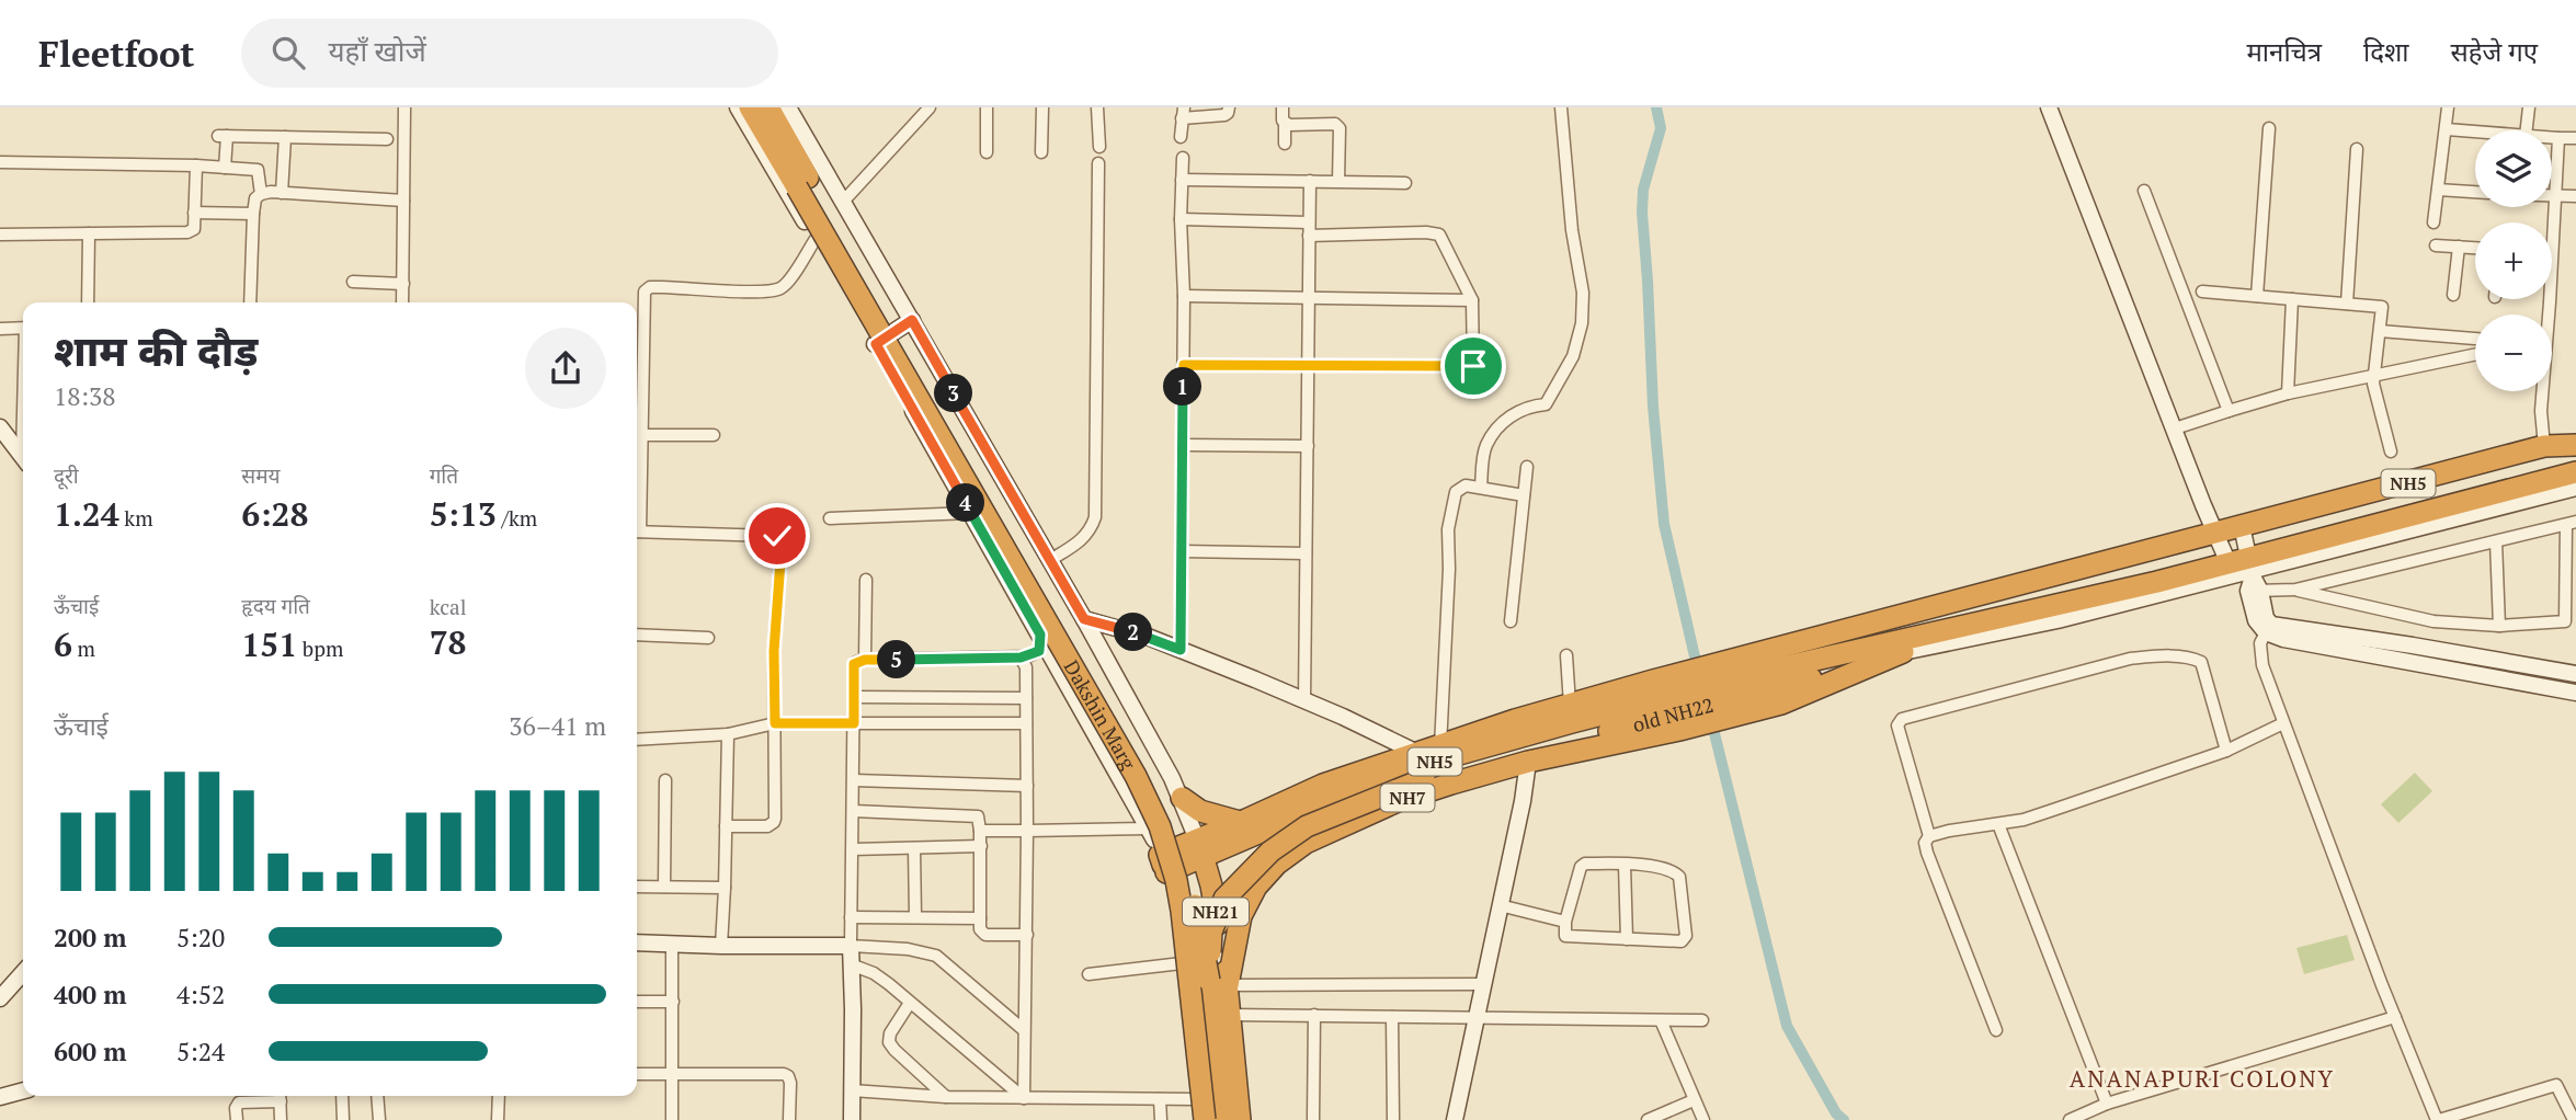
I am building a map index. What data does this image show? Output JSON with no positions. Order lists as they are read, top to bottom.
{
  "streets": {
    "highway": [
      "NH5",
      "Dakshin Marg",
      "old NH22",
      "NH7",
      "NH21"
    ]
  },
  "crossings": [
    ["NH5", "Dakshin Marg"],
    ["NH5", "old NH22"],
    ["NH5", "NH7"],
    ["Dakshin Marg", "old NH22"],
    ["Dakshin Marg", "NH7"],
    ["old NH22", "NH7"]
  ],
  "districts": ["ANANAPURI COLONY"],
  "page": {
    "header": "Fleetfoot",
    "search": "यहाँ खोजें",
    "nav": ["मानचित्र", "दिशा", "सहेजे गए"],
    "map_buttons": ["+", "−"],
    "heading": ["शाम की दौड़", "18:38"],
    "pins": [
      "1",
      "3",
      "4",
      "2",
      "5"
    ],
    "stats": [
      ["दूरी", "1.24 km"],
      ["समय", "6:28"],
      ["गति", "5:13 /km"],
      ["ऊँचाई", "6 m"],
      ["हृदय गति", "151 bpm"],
      ["kcal", "78"]
    ],
    "chart": ["ऊँचाई", "36–41 m"],
    "list": [
      {
        "name": "200 m",
        "note": "5:20"
      },
      {
        "name": "400 m",
        "note": "4:52"
      },
      {
        "name": "600 m",
        "note": "5:24"
      }
    ]
  }
}
